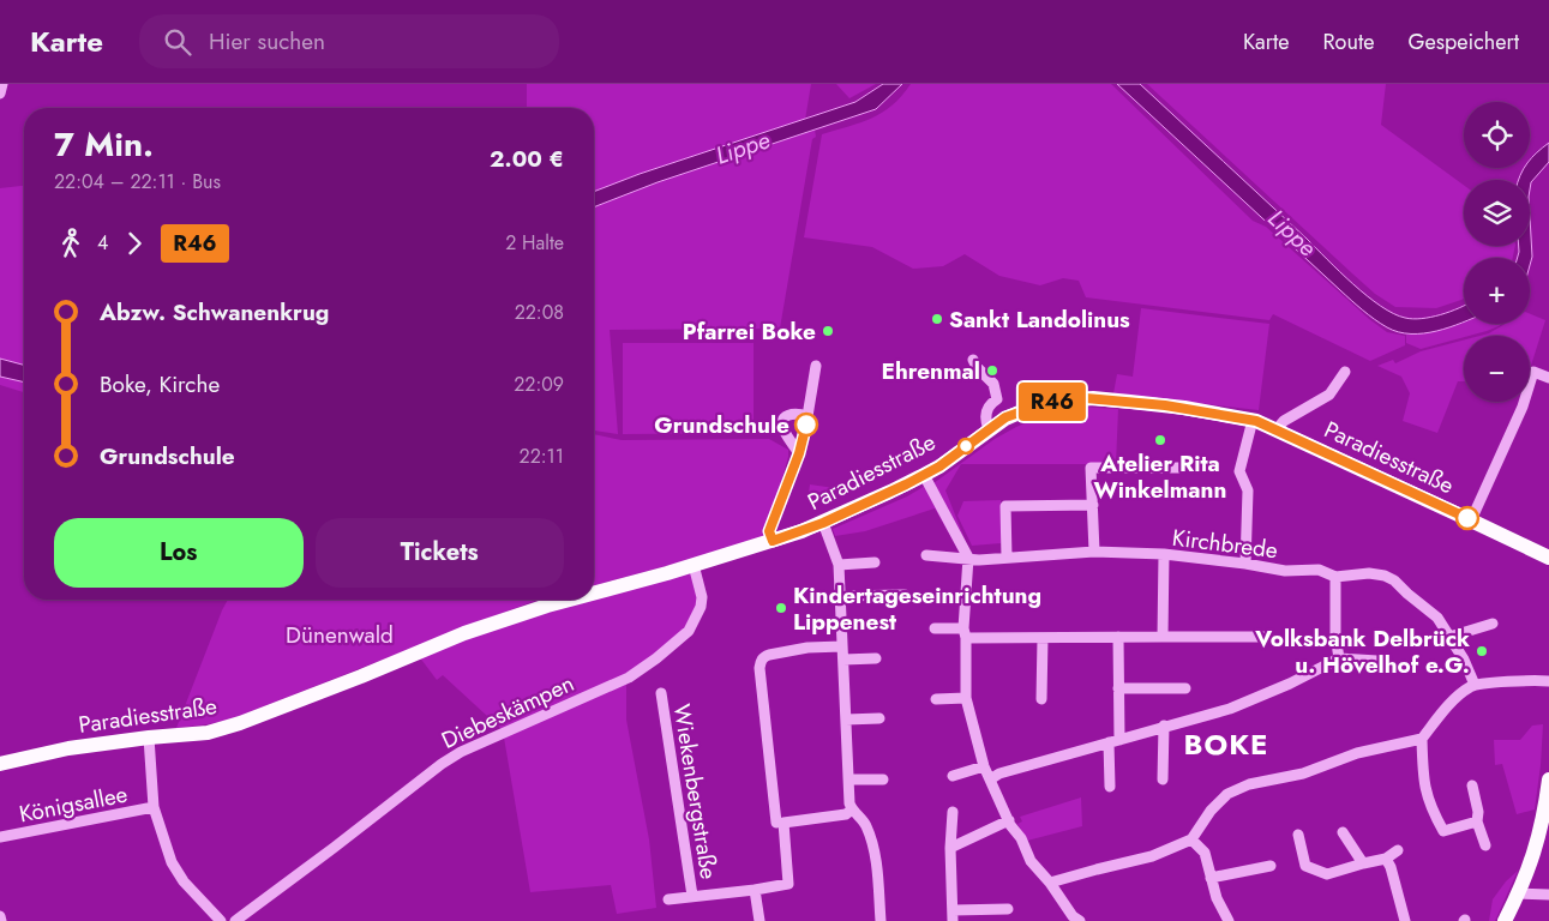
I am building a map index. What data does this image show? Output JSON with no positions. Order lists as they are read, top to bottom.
{
  "streets": {
    "main road": ["Paradiesstraße"],
    "street": [
      "Kirchbrede",
      "Diebeskämpen",
      "Wiekenbergstraße",
      "Königsallee"
    ]
  },
  "crossings": [
    ["Paradiesstraße", "Diebeskämpen"]
  ],
  "districts": ["BOKE"],
  "water": ["Lippe"],
  "parks": ["Dünenwald"],
  "places": [
    "Sankt Landolinus",
    "Pfarrei Boke",
    "Ehrenmal",
    "Grundschule",
    "Atelier Rita Winkelmann",
    "Kindertageseinrichtung Lippenest",
    "Volksbank Delbrück u. Hövelhof e.G."
  ],
  "lines": ["bus line R46"],
  "page": {
    "header": "Karte",
    "search": "Hier suchen",
    "nav": ["Karte", "Route", "Gespeichert"],
    "on_map": "R46",
    "map_buttons": ["+", "−"],
    "heading": ["7 Min.", "22:04 – 22:11 · Bus", "2.00 €"],
    "legs": ["4", "R46", "2 Halte"],
    "list": [
      {
        "name": "Abzw. Schwanenkrug",
        "value": "22:08"
      },
      {
        "name": "Boke, Kirche",
        "value": "22:09"
      },
      {
        "name": "Grundschule",
        "value": "22:11"
      }
    ],
    "buttons": ["Los", "Tickets"]
  }
}
